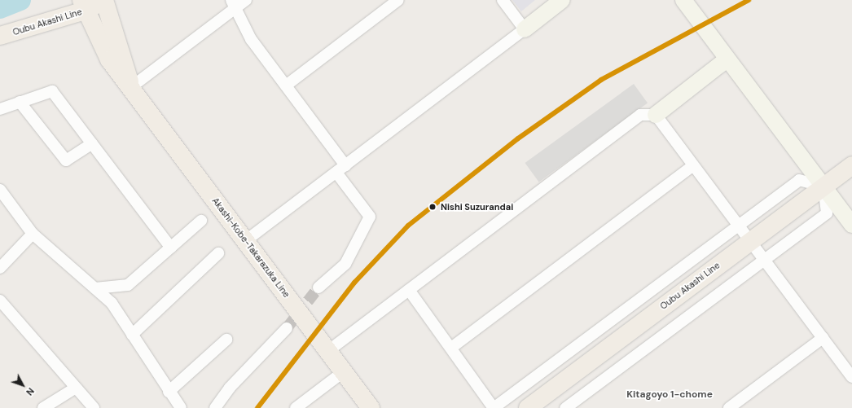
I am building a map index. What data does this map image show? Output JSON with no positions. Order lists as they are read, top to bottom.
{
  "streets": {
    "main road": ["Oubu Akashi Line", "Akashi-Kobe-Takarazuka Line"]
  },
  "crossings": [
    ["Oubu Akashi Line", "Akashi-Kobe-Takarazuka Line"]
  ],
  "districts": ["Kitagoyo 1-chome"],
  "places": ["Nishi Suzurandai"],
  "north": "bottom right"
}
